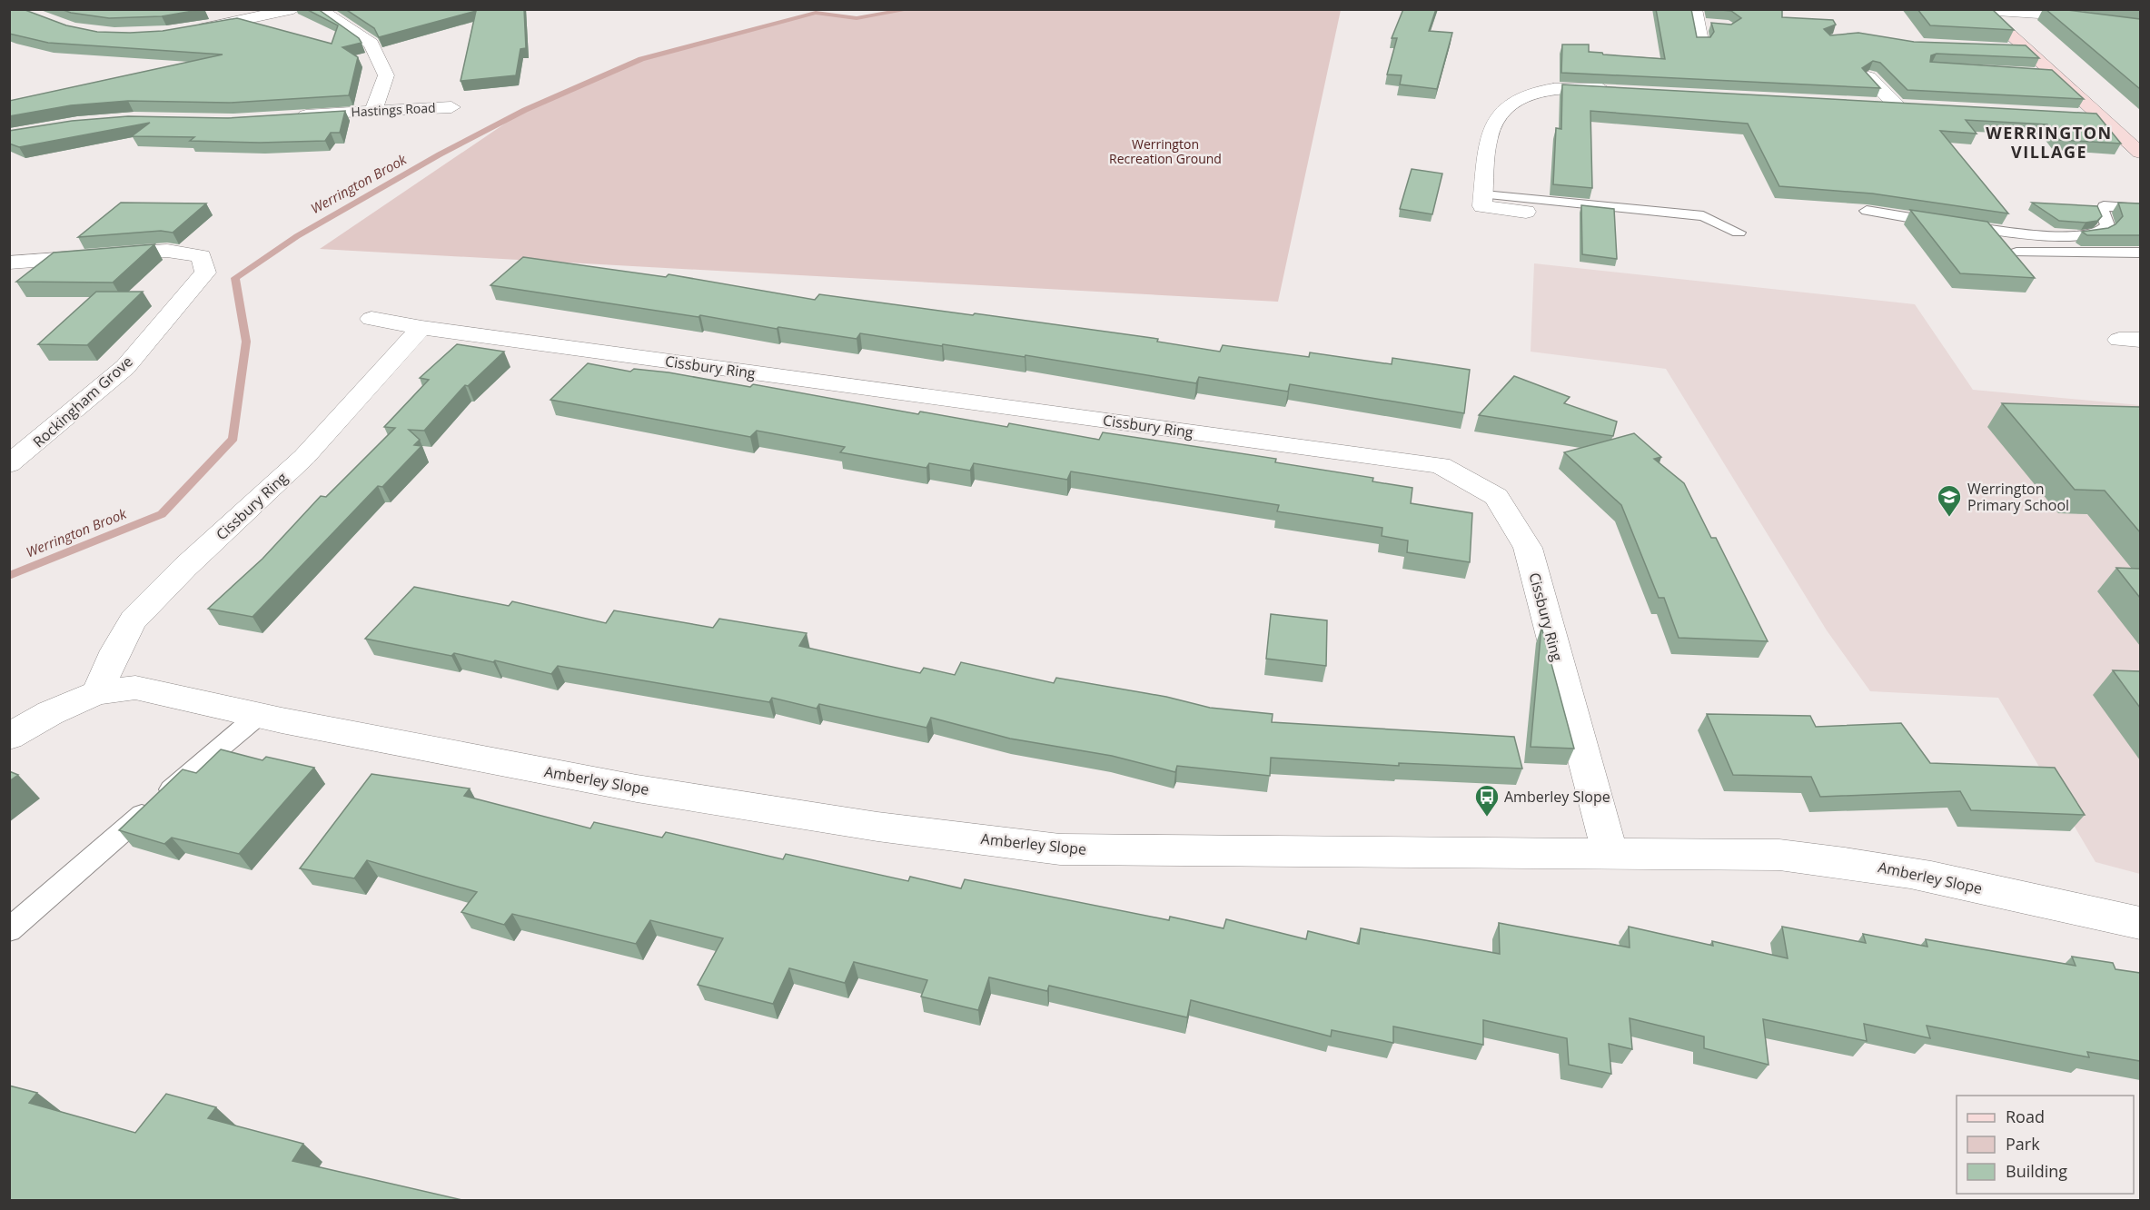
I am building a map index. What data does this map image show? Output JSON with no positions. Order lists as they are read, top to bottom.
{
  "streets": {
    "street": [
      "Hastings Road",
      "Cissbury Ring",
      "Rockingham Grove",
      "Amberley Slope"
    ]
  },
  "crossings": [
    ["Cissbury Ring", "Amberley Slope"]
  ],
  "districts": ["WERRINGTON VILLAGE"],
  "water": ["Werrington Brook"],
  "parks": ["Werrington Recreation Ground"],
  "places": {
    "school or university": ["Werrington Primary School"],
    "bus stop": ["Amberley Slope"]
  },
  "legend": ["Road", "Park", "Building"]
}
